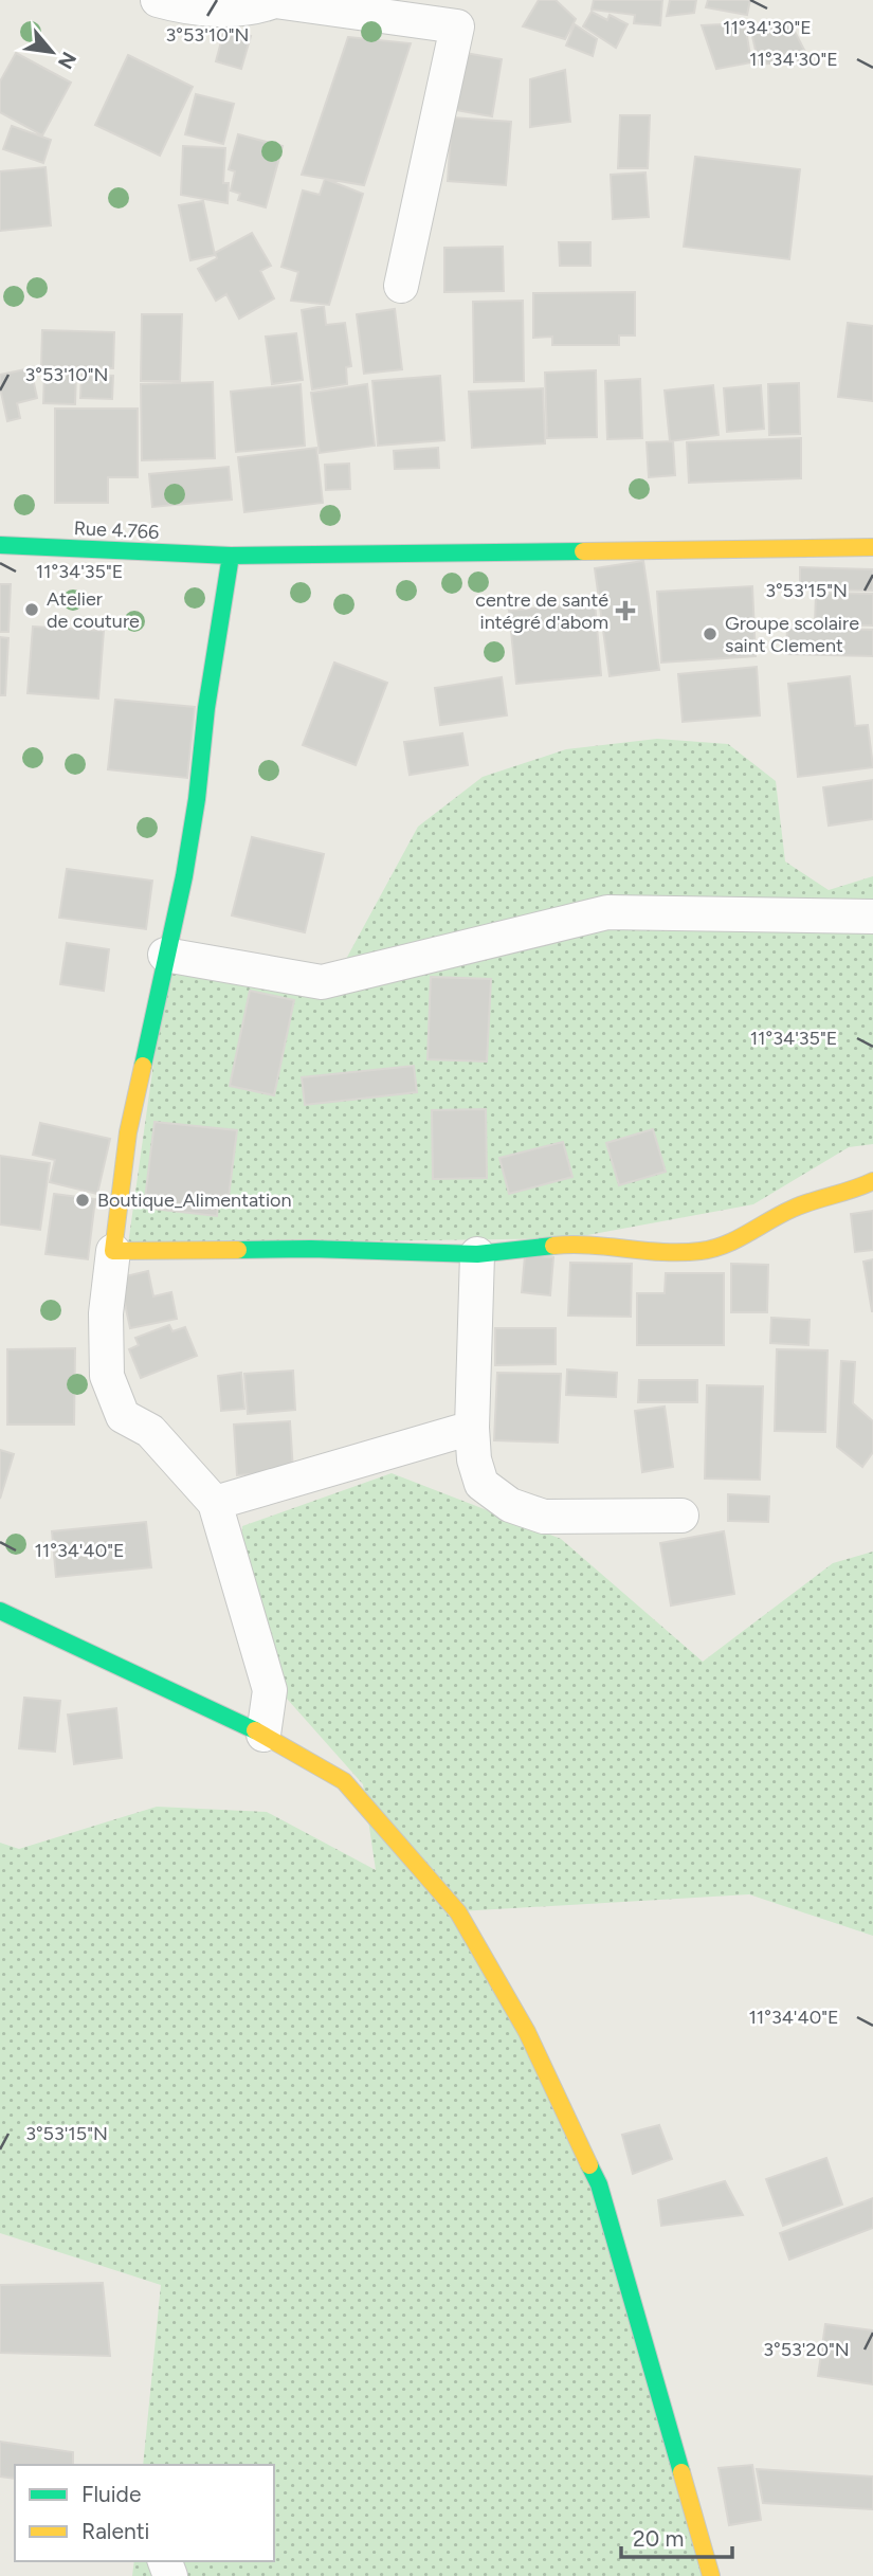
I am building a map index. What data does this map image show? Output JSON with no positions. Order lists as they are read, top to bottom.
{
  "streets": {
    "street": ["Rue 4.766"]
  },
  "places": {
    "other": ["Atelier de couture", "Groupe scolaire saint Clement", "Boutique_Alimentation"],
    "health": ["centre de santé intégré d'abom"]
  },
  "legend": ["Fluide", "Ralenti"],
  "scale_bar": "20 m",
  "north": "bottom right",
  "coordinates": [
    "11°34'30\"E",
    "3°53'10\"N",
    "11°34'35\"E",
    "3°53'15\"N",
    "11°34'40\"E",
    "3°53'20\"N"
  ]
}
